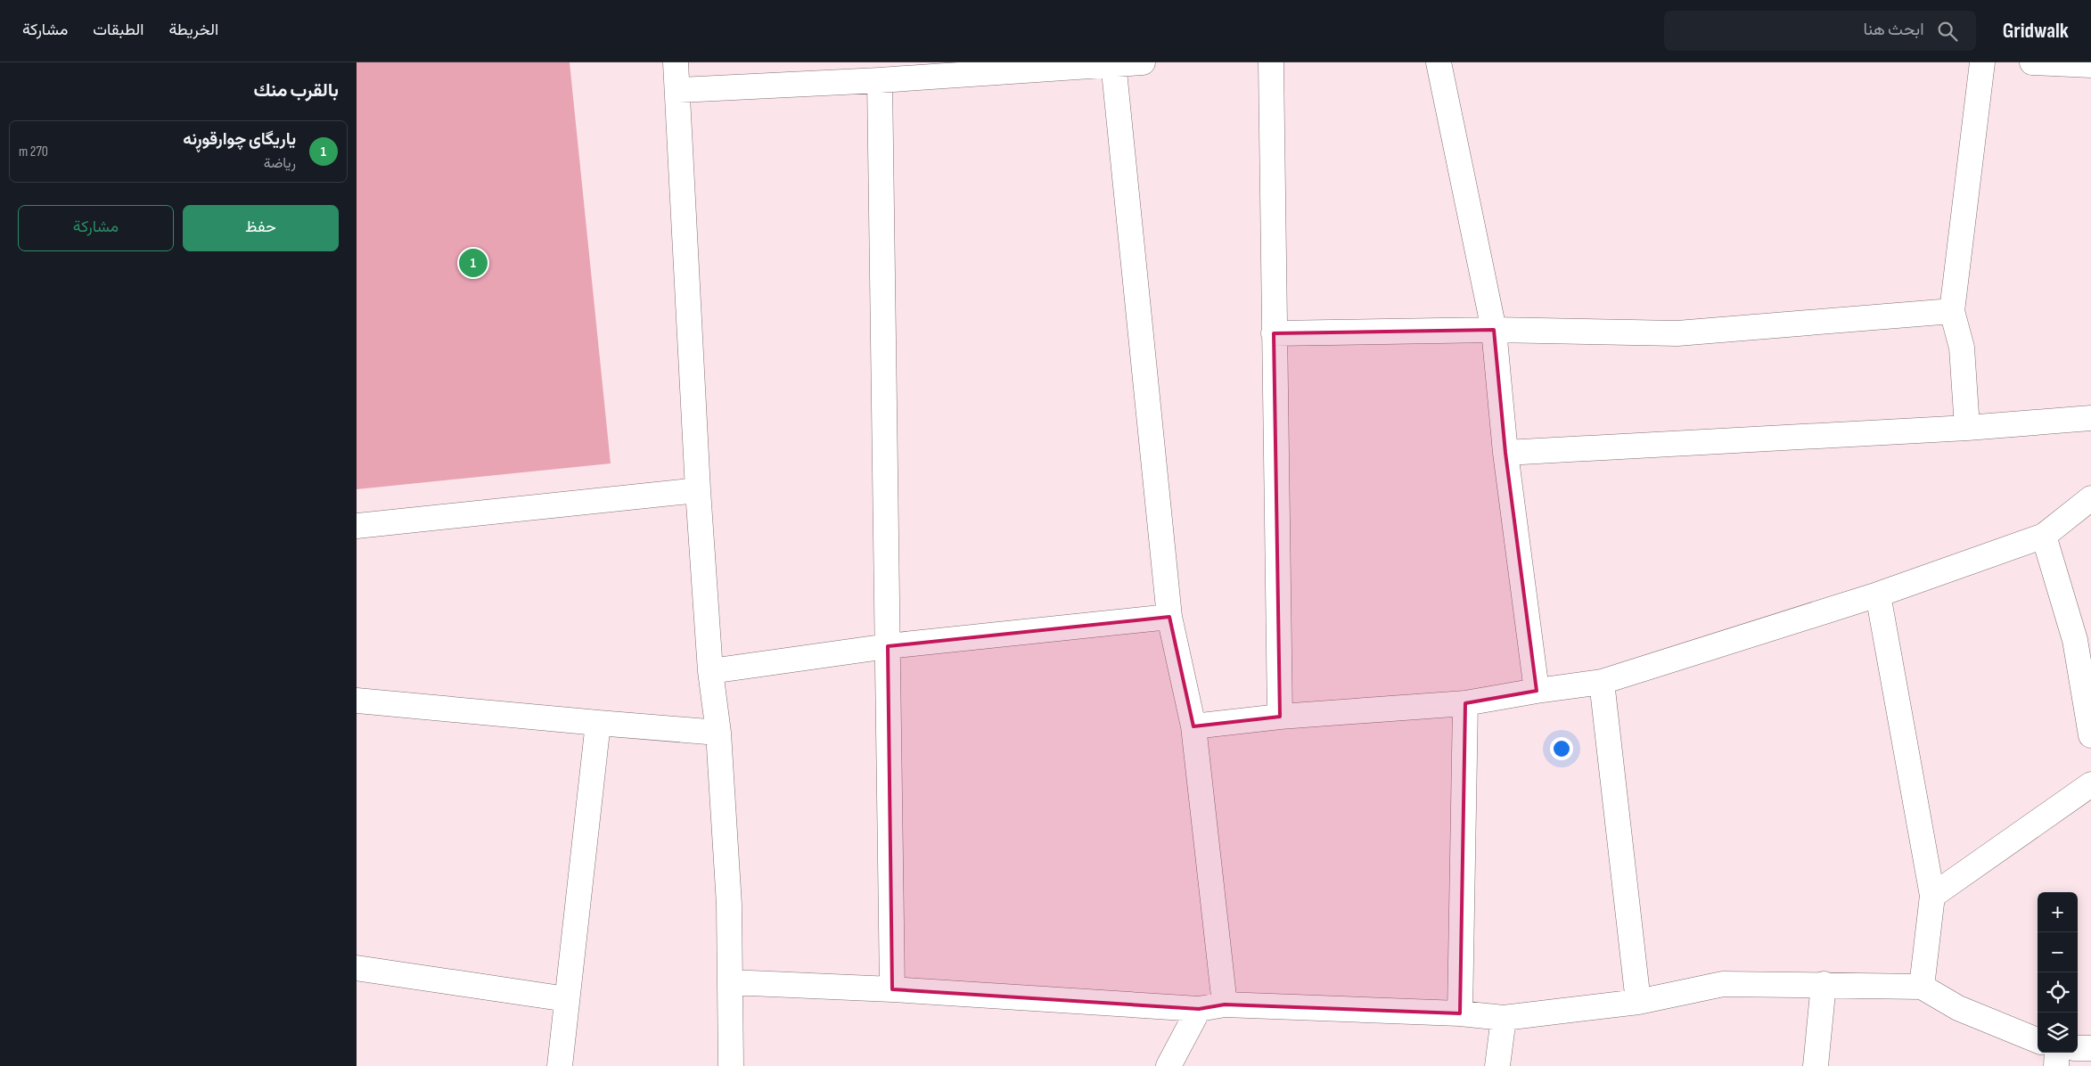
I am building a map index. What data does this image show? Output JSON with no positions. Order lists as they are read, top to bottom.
{
  "page": {
    "header": "Gridwalk",
    "search": "ابحث هنا",
    "nav": ["الخريطة", "الطبقات", "مشاركة"],
    "heading": "بالقرب منك",
    "list": [
      {
        "mark": "1",
        "name": "یاریگای چوارقوڕنە",
        "note": "رياضة",
        "value": "270 m"
      }
    ],
    "buttons": ["حفظ", "مشاركة"],
    "pins": "1",
    "map_buttons": ["+", "−"]
  }
}
